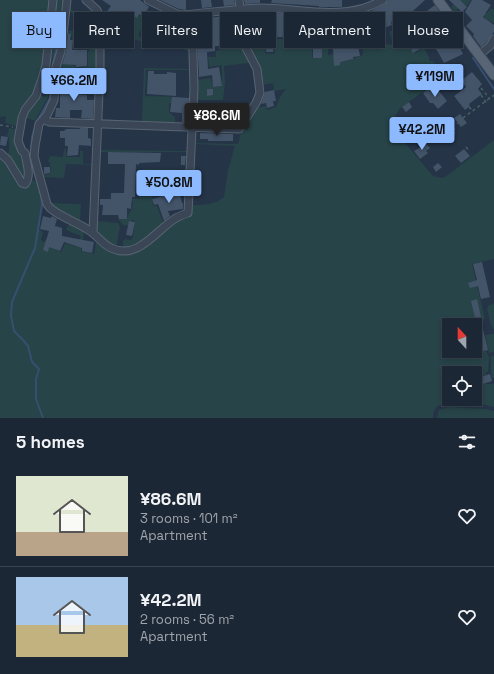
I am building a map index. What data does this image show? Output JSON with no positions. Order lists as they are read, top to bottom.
{
  "north": "top",
  "page": {
    "chip": [
      "Buy",
      "Rent",
      "Filters",
      "New",
      "Apartment",
      "House"
    ],
    "price": [
      "¥119M",
      "¥66.2M",
      "¥86.6M",
      "¥42.2M",
      "¥50.8M"
    ],
    "heading": "5 homes",
    "list": [
      {
        "name": "¥86.6M",
        "note": "3 rooms · 101 m² · Apartment"
      },
      {
        "name": "¥42.2M",
        "note": "2 rooms · 56 m² · Apartment"
      }
    ]
  }
}
